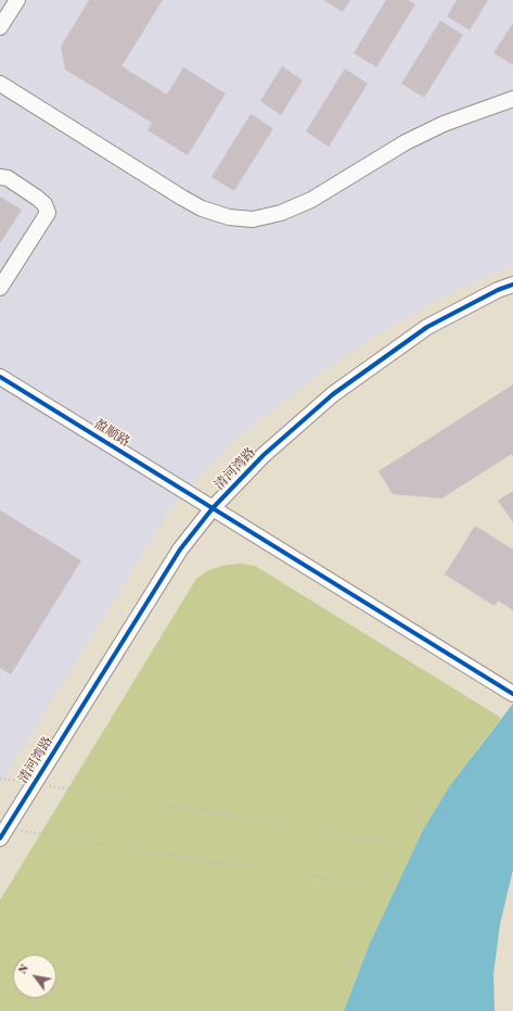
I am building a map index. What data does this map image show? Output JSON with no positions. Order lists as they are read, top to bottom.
{
  "streets": {
    "street": ["盈顺路", "清河湾路"]
  },
  "crossings": [
    ["盈顺路", "清河湾路"]
  ],
  "north": "top left"
}
